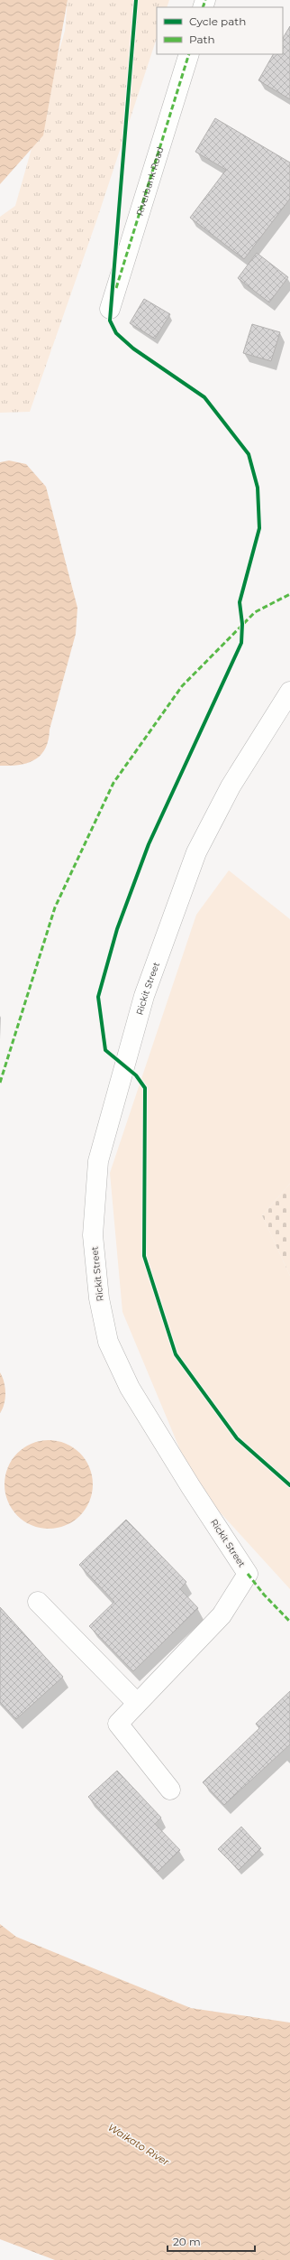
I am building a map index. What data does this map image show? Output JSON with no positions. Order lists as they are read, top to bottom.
{
  "streets": {
    "street": ["Riverbank Road", "Rickit Street"]
  },
  "water": ["Waikato River"],
  "legend": ["Cycle path", "Path"],
  "scale_bar": "20 m"
}
